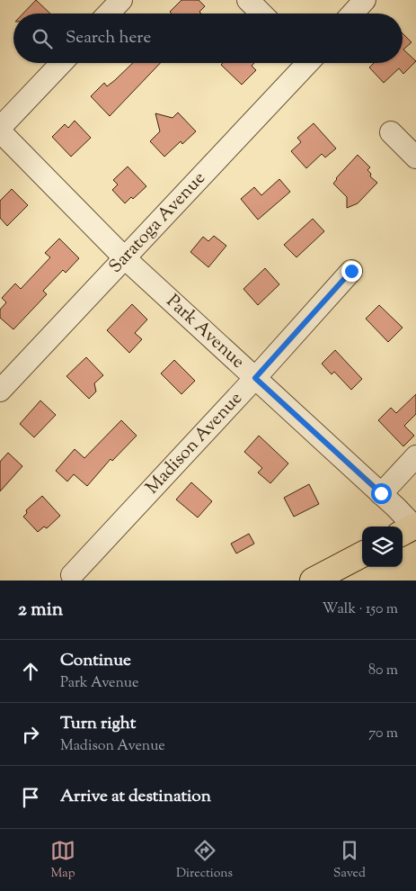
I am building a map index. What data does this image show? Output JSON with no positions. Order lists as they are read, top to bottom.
{
  "streets": {
    "street": ["Saratoga Avenue", "Park Avenue", "Madison Avenue"]
  },
  "crossings": [
    ["Saratoga Avenue", "Park Avenue"],
    ["Park Avenue", "Madison Avenue"]
  ],
  "page": {
    "search": "Search here",
    "heading": ["2 min", "Walk · 150 m"],
    "list": [
      ["Continue", "Park Avenue", "80 m"],
      ["Turn right", "Madison Avenue", "70 m"],
      "Arrive at destination"
    ],
    "nav": ["Map", "Directions", "Saved"]
  }
}
